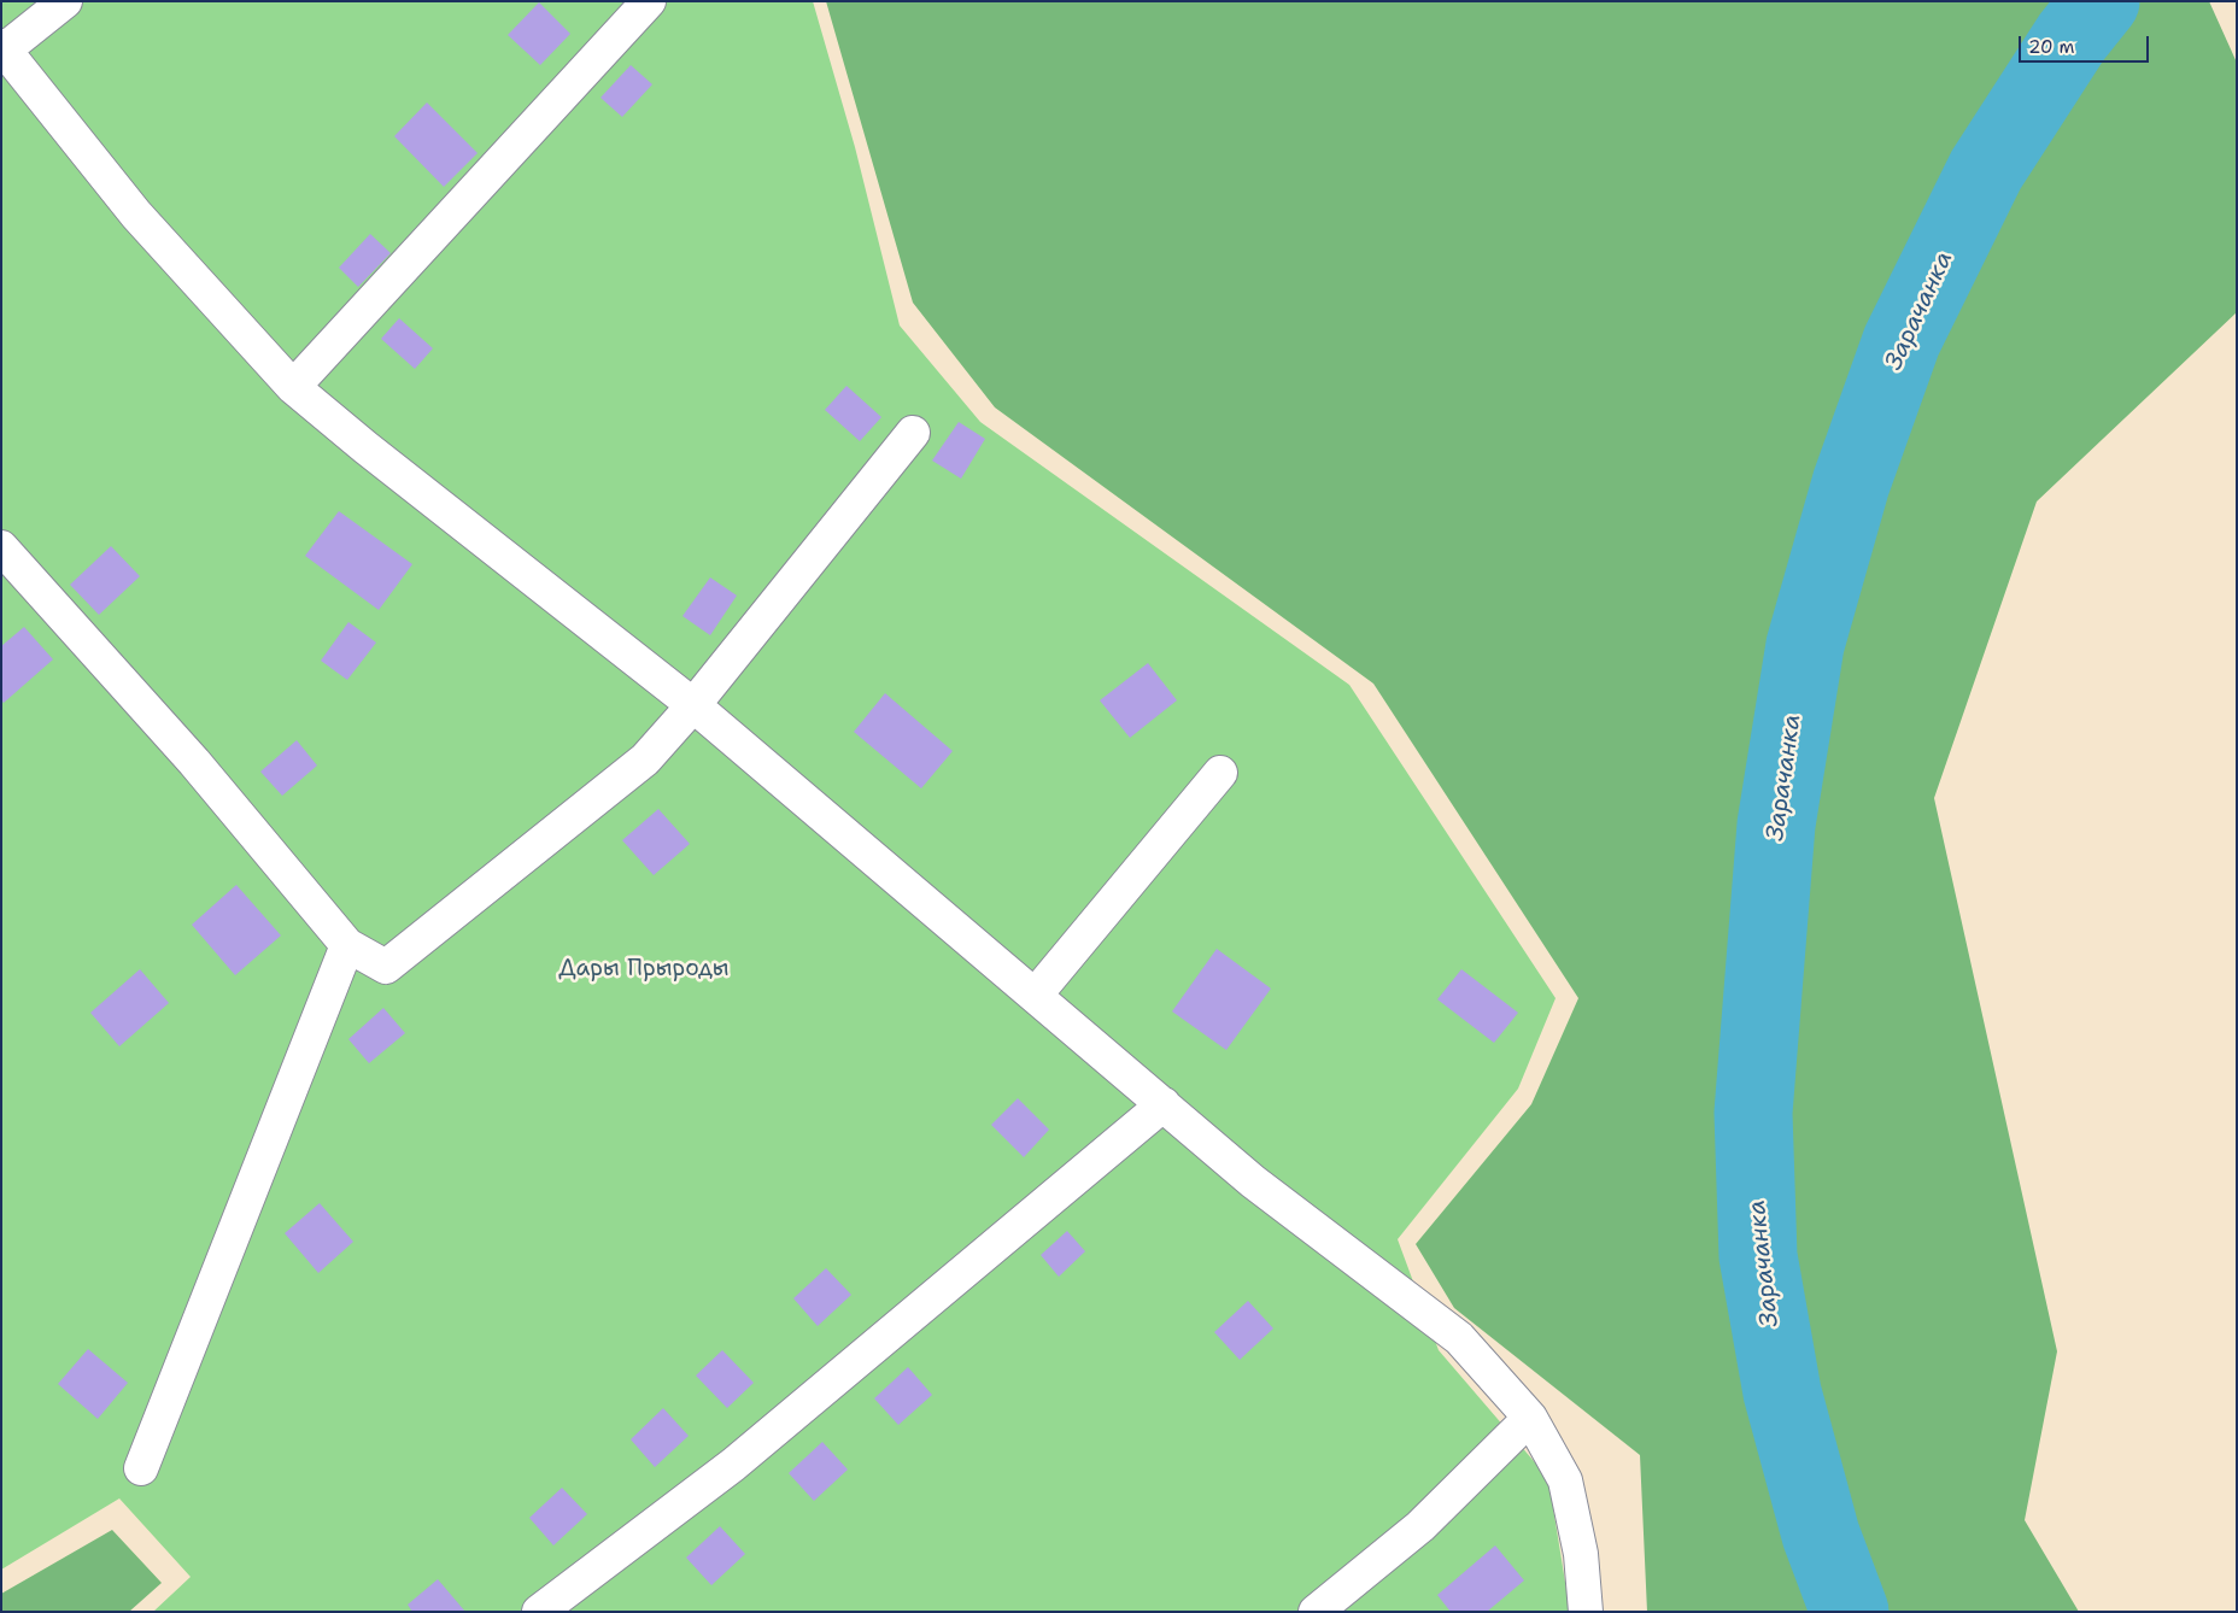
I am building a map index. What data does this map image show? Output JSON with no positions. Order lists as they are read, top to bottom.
{
  "water": ["Зарачанка"],
  "parks": ["Дары Прыроды"],
  "scale_bar": "20 m"
}
